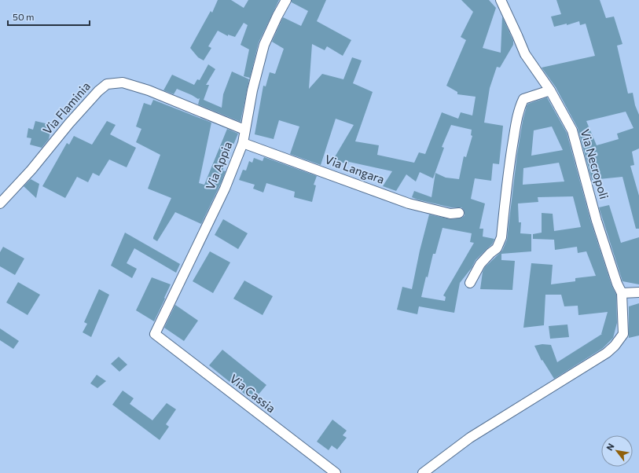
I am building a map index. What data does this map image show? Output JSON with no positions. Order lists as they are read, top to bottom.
{
  "streets": {
    "street": [
      "Via Flaminia",
      "Via Necropoli",
      "Via Appia",
      "Via Langara",
      "Via Cassia"
    ]
  },
  "crossings": [
    ["Via Flaminia", "Via Appia"],
    ["Via Appia", "Via Langara"],
    ["Via Appia", "Via Cassia"]
  ],
  "scale_bar": "50 m",
  "north": "top left"
}
